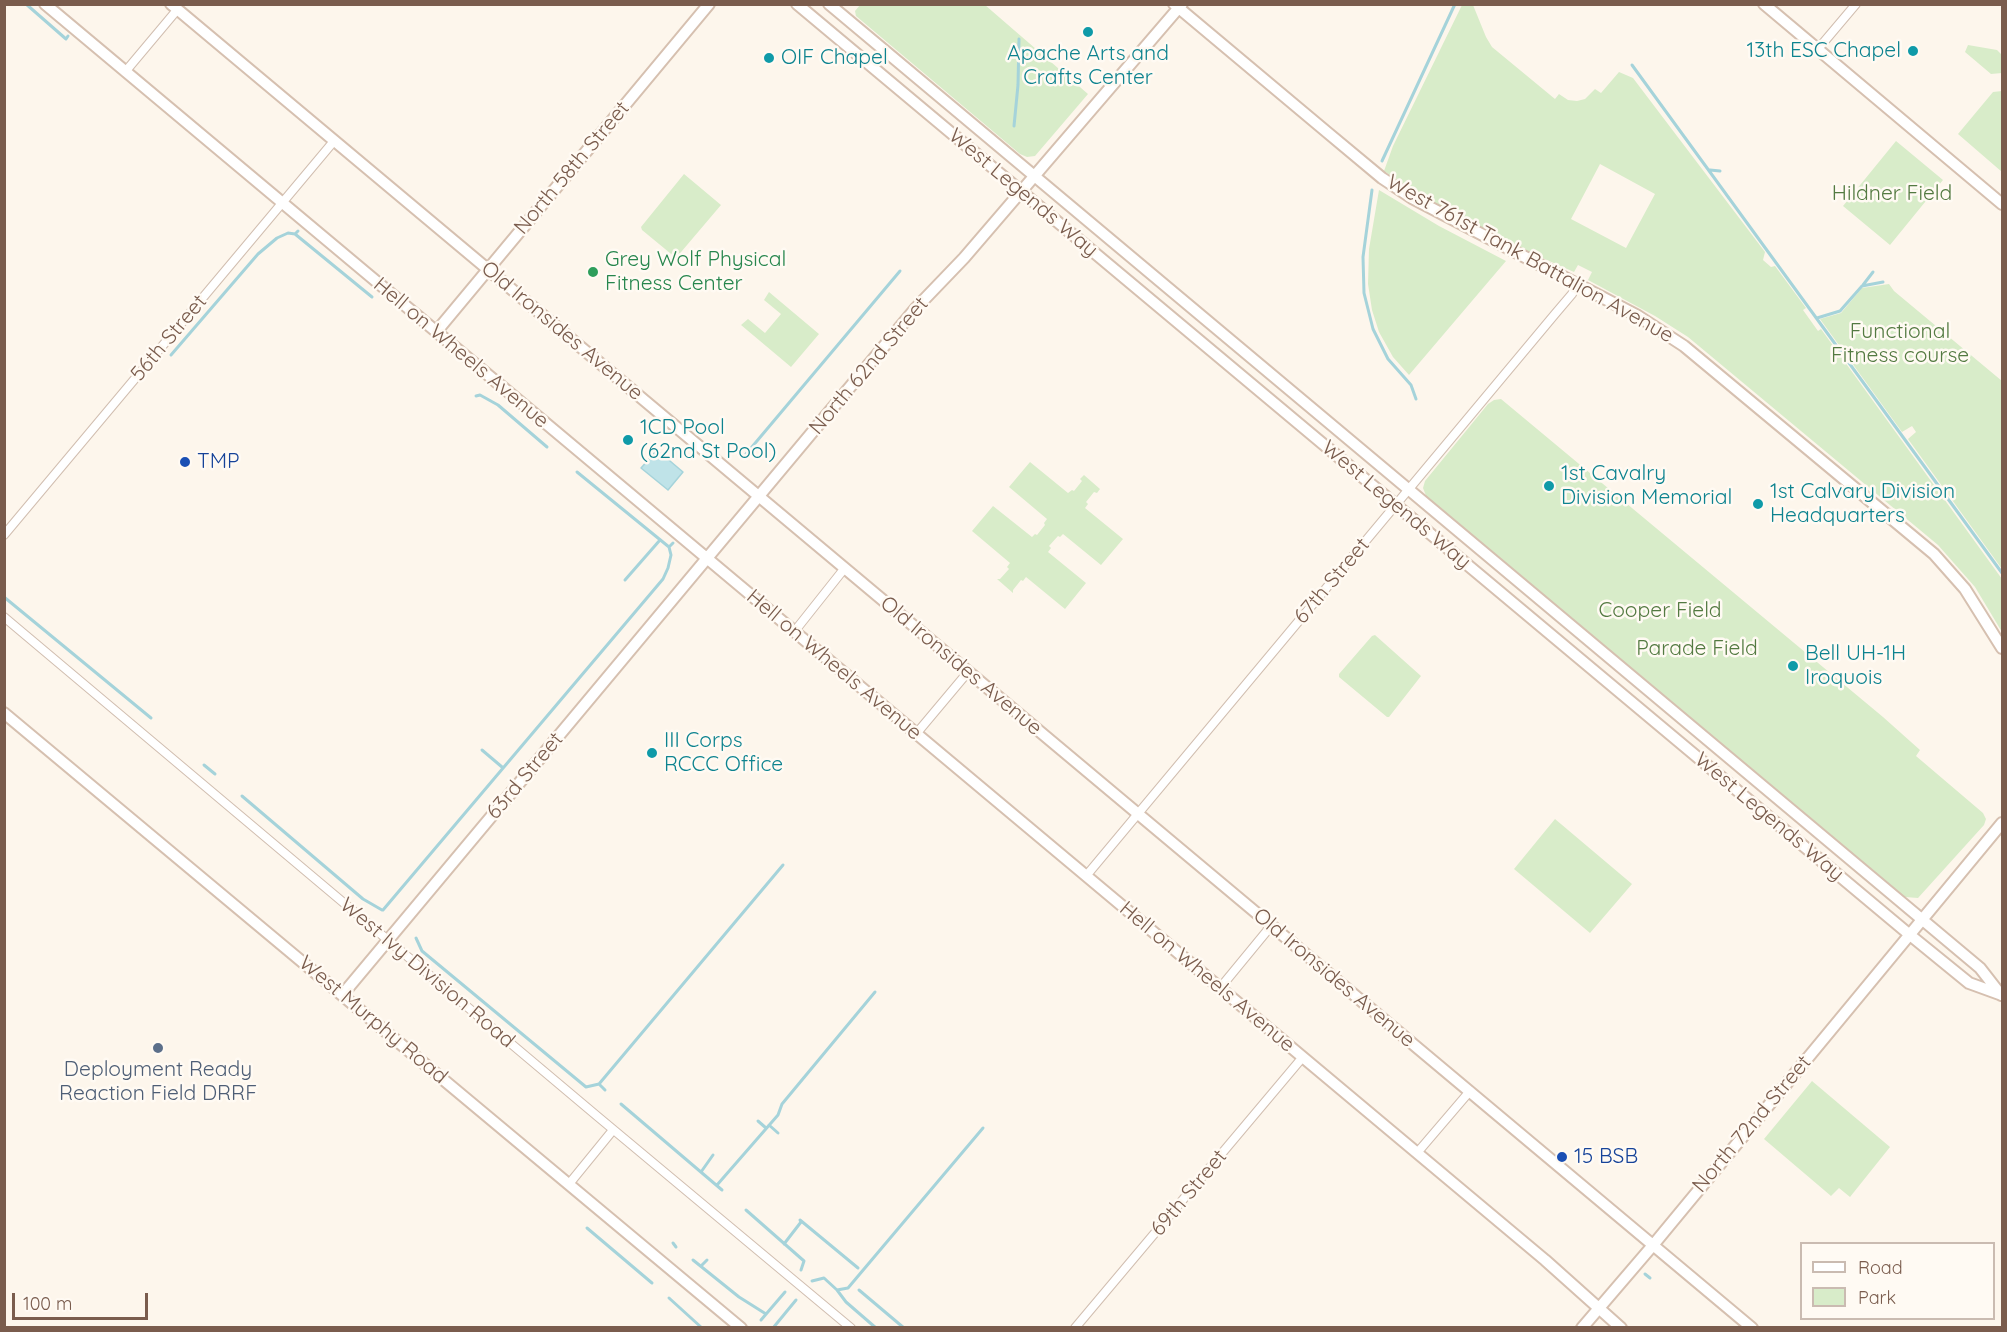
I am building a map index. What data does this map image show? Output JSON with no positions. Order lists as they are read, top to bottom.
{
  "streets": {
    "street": [
      "North 58th Street",
      "West Legends Way",
      "West 761st Tank Battalion Avenue",
      "Old Ironsides Avenue",
      "56th Street",
      "Hell on Wheels Avenue",
      "North 62nd Street",
      "67th Street",
      "63rd Street",
      "West Ivy Division Road",
      "West Murphy Road",
      "North 72nd Street",
      "69th Street"
    ]
  },
  "crossings": [
    ["North 58th Street", "Old Ironsides Avenue"],
    ["North 58th Street", "Hell on Wheels Avenue"],
    ["West Legends Way", "North 62nd Street"],
    ["West Legends Way", "67th Street"],
    ["West Legends Way", "North 72nd Street"],
    ["West 761st Tank Battalion Avenue", "North 62nd Street"],
    ["West 761st Tank Battalion Avenue", "67th Street"],
    ["Old Ironsides Avenue", "56th Street"],
    ["Old Ironsides Avenue", "North 62nd Street"],
    ["Old Ironsides Avenue", "67th Street"],
    ["Old Ironsides Avenue", "North 72nd Street"],
    ["56th Street", "Hell on Wheels Avenue"],
    ["Hell on Wheels Avenue", "North 62nd Street"],
    ["Hell on Wheels Avenue", "67th Street"],
    ["Hell on Wheels Avenue", "63rd Street"],
    ["Hell on Wheels Avenue", "North 72nd Street"],
    ["Hell on Wheels Avenue", "69th Street"],
    ["North 62nd Street", "63rd Street"],
    ["63rd Street", "West Ivy Division Road"],
    ["63rd Street", "West Murphy Road"]
  ],
  "parks": [
    "Hildner Field",
    "Functional Fitness course",
    "Cooper Field",
    "Parade Field"
  ],
  "places": [
    "Apache Arts and Crafts Center",
    "13th ESC Chapel",
    "OIF Chapel",
    "Grey Wolf Physical Fitness Center",
    "1CD Pool (62nd St Pool)",
    "TMP",
    "1st Cavalry Division Memorial",
    "1st Calvary Division Headquarters",
    "Bell UH-1H Iroquois",
    "III Corps RCCC Office",
    "Deployment Ready Reaction Field DRRF",
    "15 BSB"
  ],
  "legend": ["Road", "Park"],
  "scale_bar": "100 m"
}
